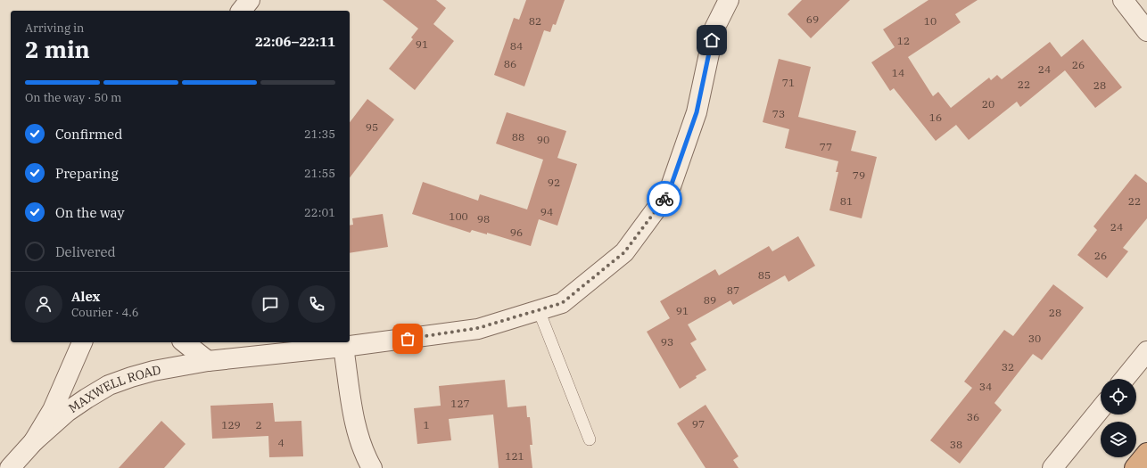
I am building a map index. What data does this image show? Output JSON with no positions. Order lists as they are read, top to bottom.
{
  "streets": {
    "street": ["MAXWELL ROAD"]
  },
  "house_numbers": [
    "69",
    "82",
    "10",
    "12",
    "91",
    "84",
    "86",
    "26",
    "24",
    "14",
    "71",
    "22",
    "28",
    "20",
    "73",
    "16",
    "95",
    "88",
    "90",
    "77",
    "79",
    "92",
    "81",
    "22",
    "94",
    "100",
    "98",
    "24",
    "96",
    "26",
    "85",
    "87",
    "89",
    "91",
    "28",
    "30",
    "93",
    "32",
    "34",
    "127",
    "36",
    "97",
    "129",
    "2",
    "1",
    "4",
    "38",
    "121"
  ],
  "page": {
    "heading": ["2 min", "Arriving in", "22:06–22:11"],
    "panel": ["Alex", "Courier · 4.6"],
    "bar": "On the way · 50 m",
    "list": [
      ["Confirmed", "21:35"],
      ["Preparing", "21:55"],
      ["On the way", "22:01"],
      "Delivered"
    ]
  }
}
